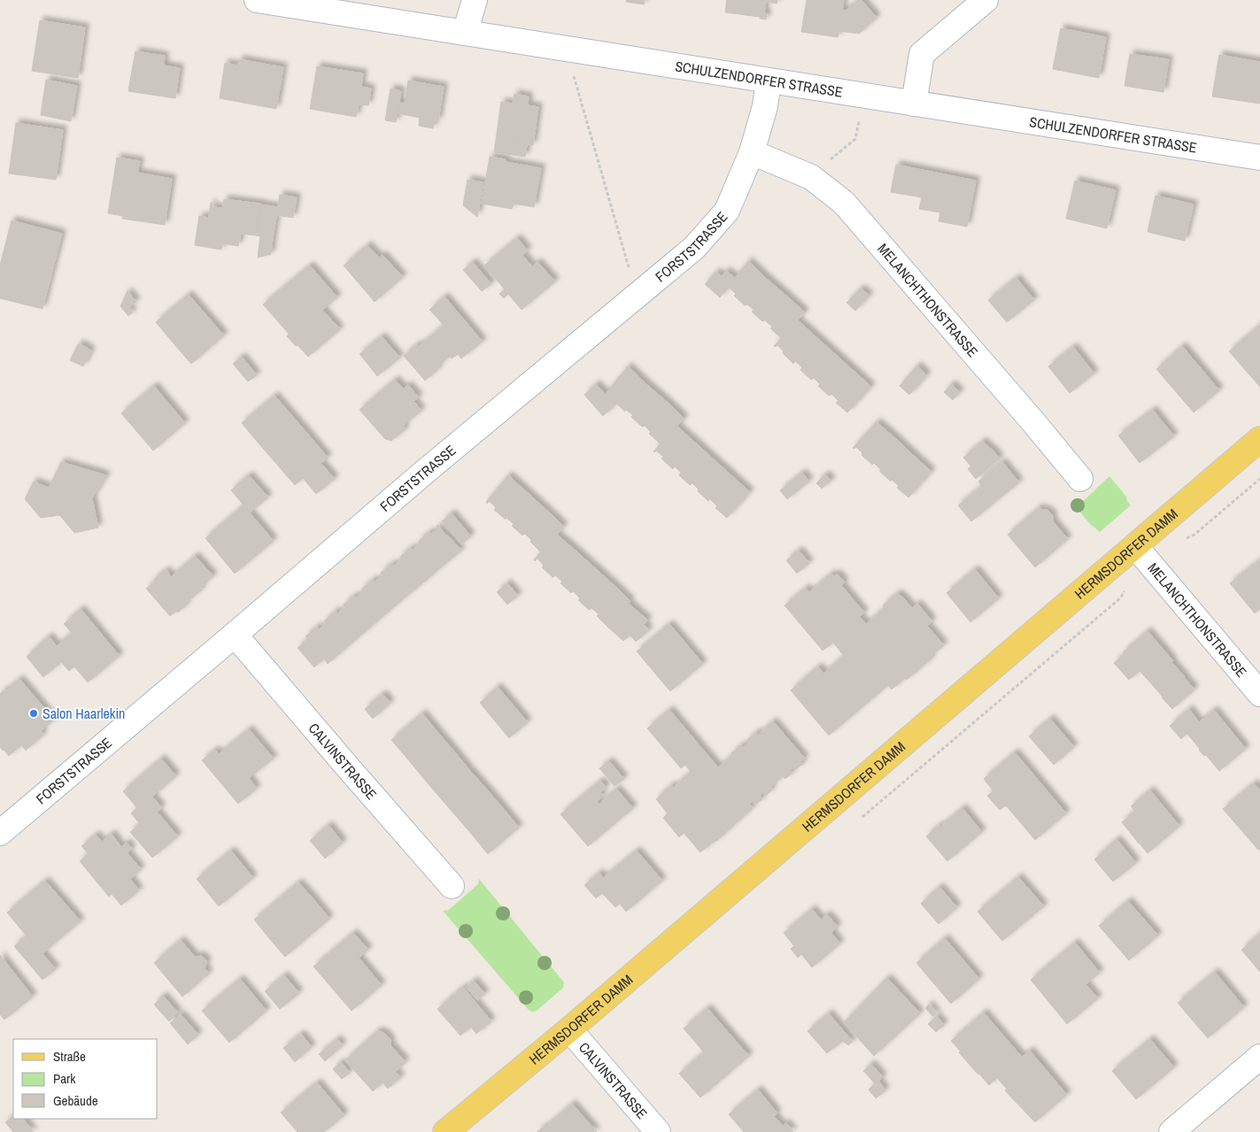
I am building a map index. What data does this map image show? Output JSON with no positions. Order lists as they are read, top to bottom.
{
  "streets": {
    "main road": ["HERMSDORFER DAMM"],
    "street": [
      "SCHULZENDORFER STRASSE",
      "FORSTSTRASSE",
      "MELANCHTHONSTRASSE",
      "CALVINSTRASSE"
    ]
  },
  "crossings": [
    ["SCHULZENDORFER STRASSE", "FORSTSTRASSE"],
    ["FORSTSTRASSE", "MELANCHTHONSTRASSE"],
    ["FORSTSTRASSE", "CALVINSTRASSE"],
    ["MELANCHTHONSTRASSE", "HERMSDORFER DAMM"],
    ["HERMSDORFER DAMM", "CALVINSTRASSE"]
  ],
  "places": ["Salon Haarlekin"],
  "legend": ["Straße", "Park", "Gebäude"]
}
